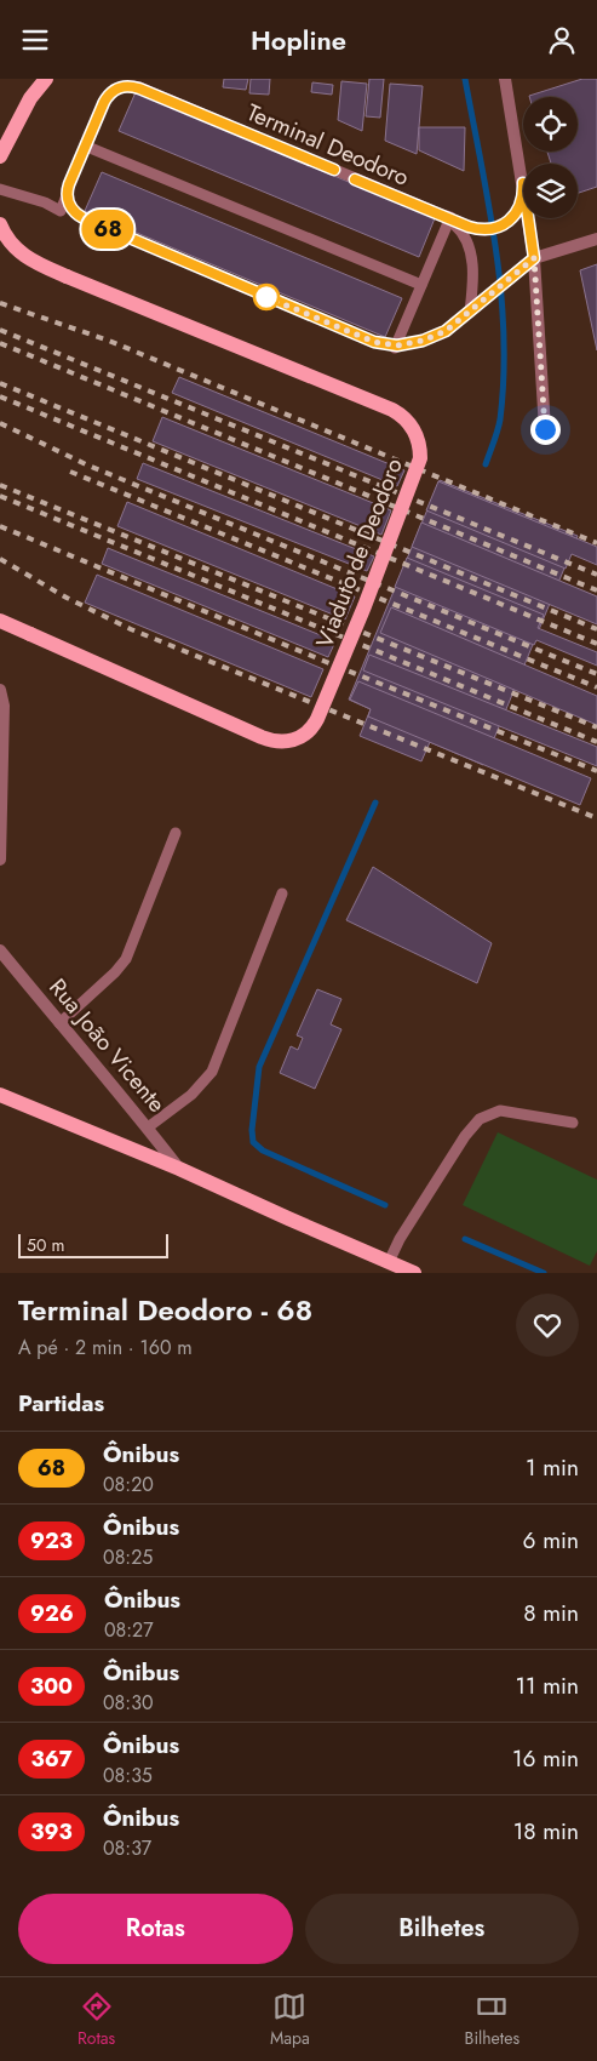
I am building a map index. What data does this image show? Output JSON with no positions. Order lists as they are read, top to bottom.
{
  "streets": {
    "main road": ["Viaduto de Deodoro", "Rua João Vicente"],
    "lane": ["Terminal Deodoro"]
  },
  "lines": ["bus line 68"],
  "scale_bar": "50 m",
  "page": {
    "header": "Hopline",
    "on_map": "68",
    "scale": "50 m",
    "heading": [
      ["Terminal Deodoro - 68", "A pé · 2 min · 160 m"],
      "Partidas"
    ],
    "list": [
      {
        "mark": "68",
        "name": "Ônibus",
        "note": "08:20",
        "value": "1 min"
      },
      {
        "mark": "923",
        "name": "Ônibus",
        "note": "08:25",
        "value": "6 min"
      },
      {
        "mark": "926",
        "name": "Ônibus",
        "note": "08:27",
        "value": "8 min"
      },
      {
        "mark": "300",
        "name": "Ônibus",
        "note": "08:30",
        "value": "11 min"
      },
      {
        "mark": "367",
        "name": "Ônibus",
        "note": "08:35",
        "value": "16 min"
      },
      {
        "mark": "393",
        "name": "Ônibus",
        "note": "08:37",
        "value": "18 min"
      }
    ],
    "buttons": ["Rotas", "Bilhetes"],
    "tabs": ["Rotas", "Mapa", "Bilhetes"]
  }
}
